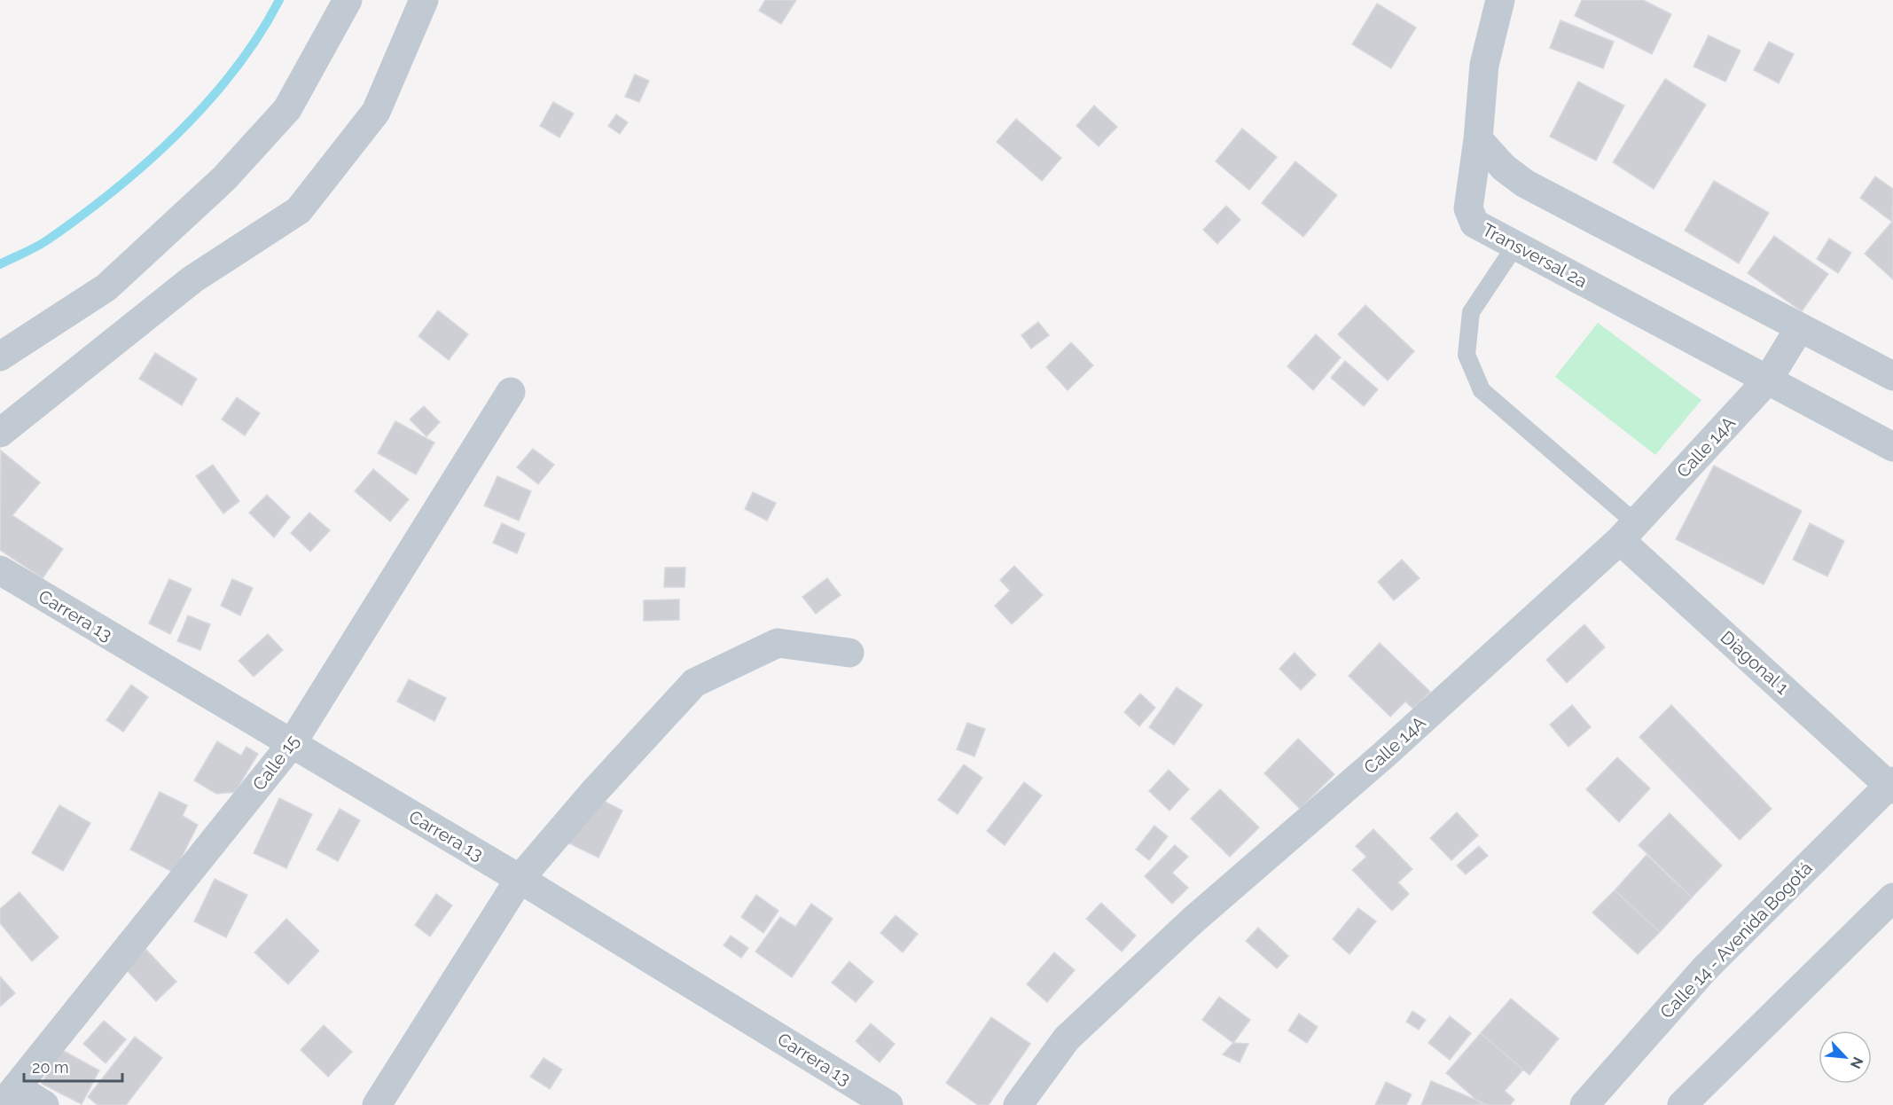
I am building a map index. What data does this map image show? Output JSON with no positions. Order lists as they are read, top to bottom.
{
  "streets": {
    "street": [
      "Transversal 2a",
      "Calle 14A",
      "Carrera 13",
      "Diagonal 1",
      "Calle 15",
      "Calle 14 - Avenida Bogotá"
    ]
  },
  "crossings": [
    ["Transversal 2a", "Calle 14A"],
    ["Calle 14A", "Diagonal 1"],
    ["Carrera 13", "Calle 15"],
    ["Diagonal 1", "Calle 14 - Avenida Bogotá"]
  ],
  "scale_bar": "20 m",
  "north": "bottom right"
}
